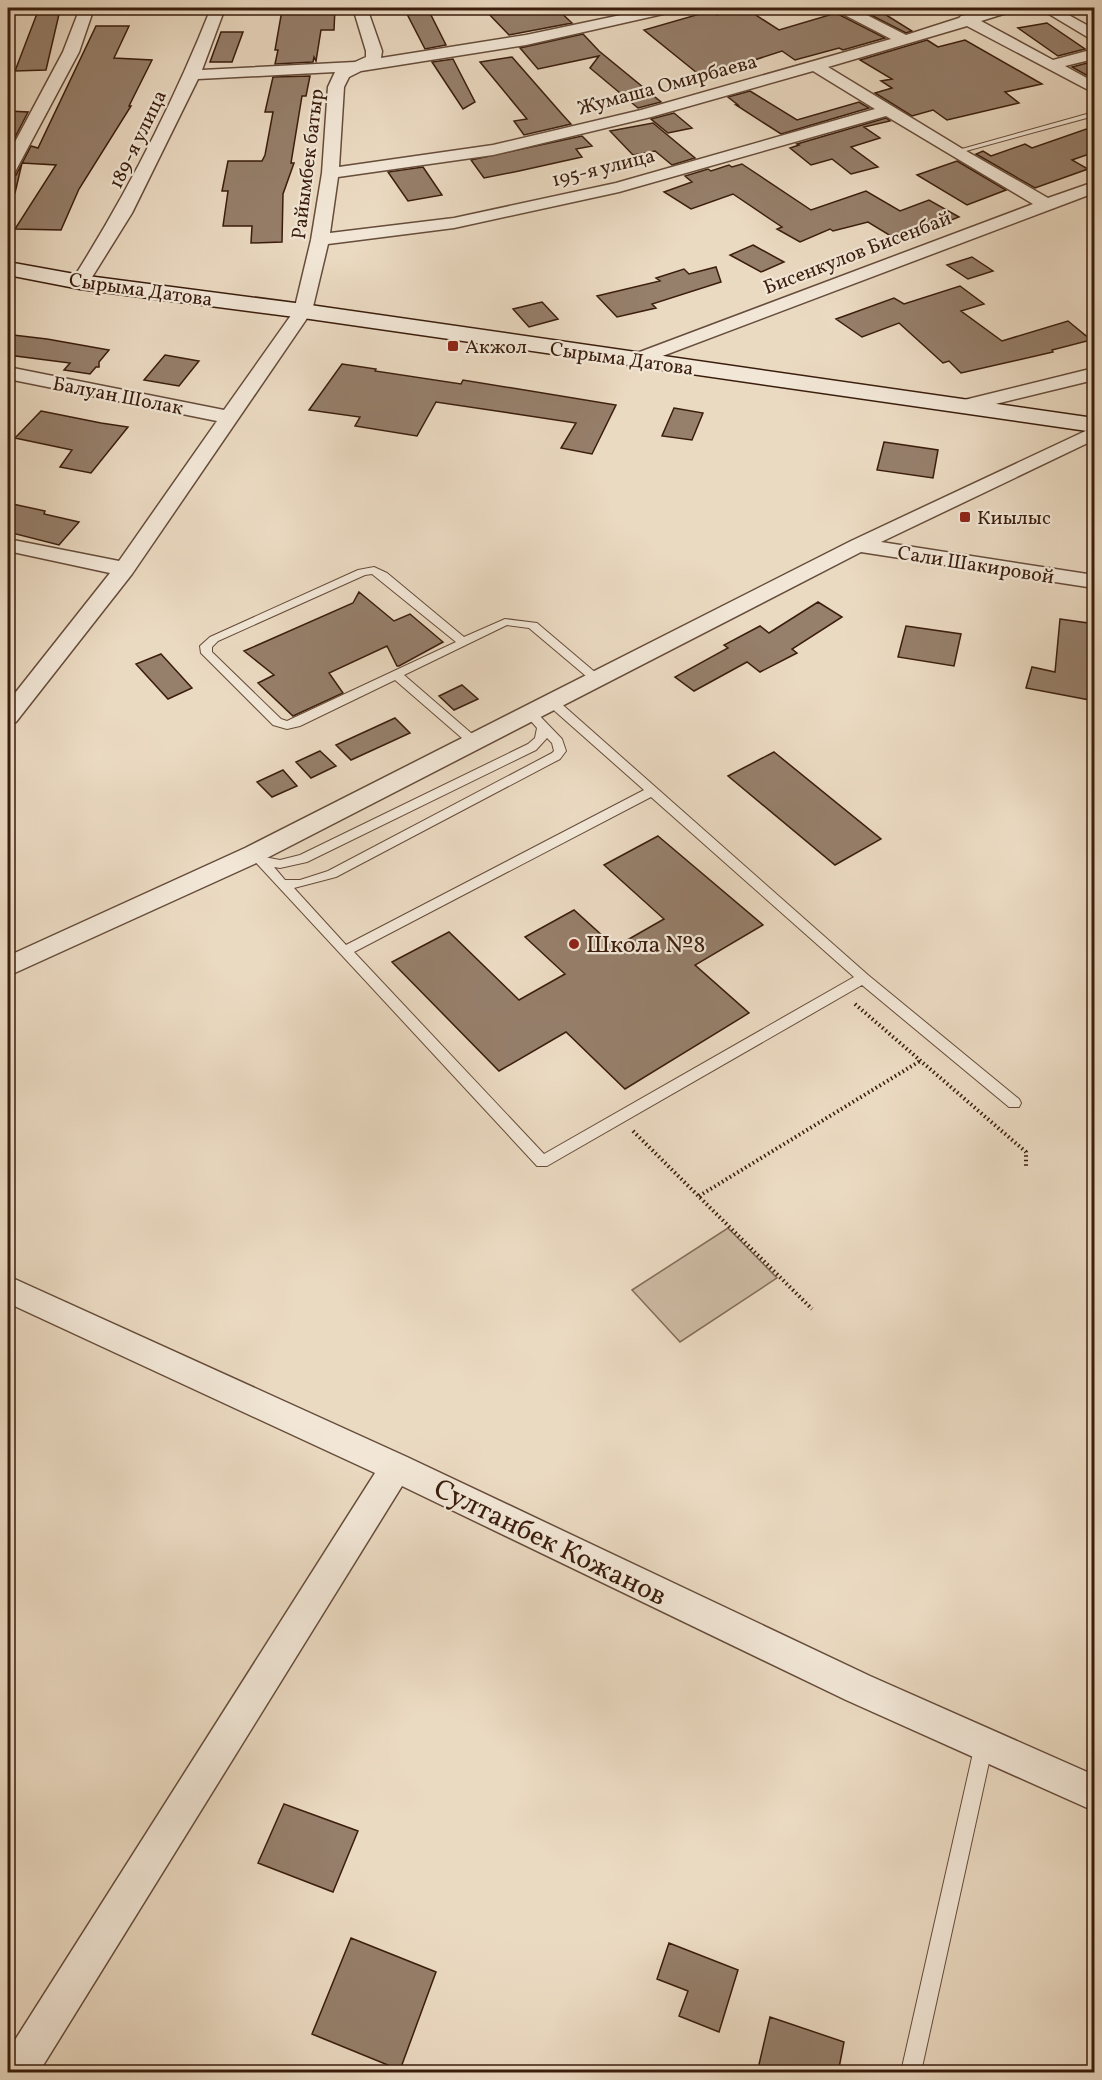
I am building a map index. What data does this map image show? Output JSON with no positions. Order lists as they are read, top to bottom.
{
  "streets": {
    "street": [
      "Жумаша Омирбаева",
      "189-я улица",
      "Райымбек батыр",
      "195-я улица",
      "Бисенкулов Бисенбай",
      "Сырыма Датова",
      "Балуан Шолак",
      "Сали Шакировой",
      "Султанбек Кожанов"
    ]
  },
  "crossings": [
    ["Жумаша Омирбаева", "Райымбек батыр"],
    ["189-я улица", "Сырыма Датова"],
    ["Райымбек батыр", "195-я улица"],
    ["Райымбек батыр", "Сырыма Датова"],
    ["Бисенкулов Бисенбай", "Сырыма Датова"]
  ],
  "places": {
    "transit": ["Акжол", "Киылыс"],
    "other": ["Школа №8"]
  }
}
